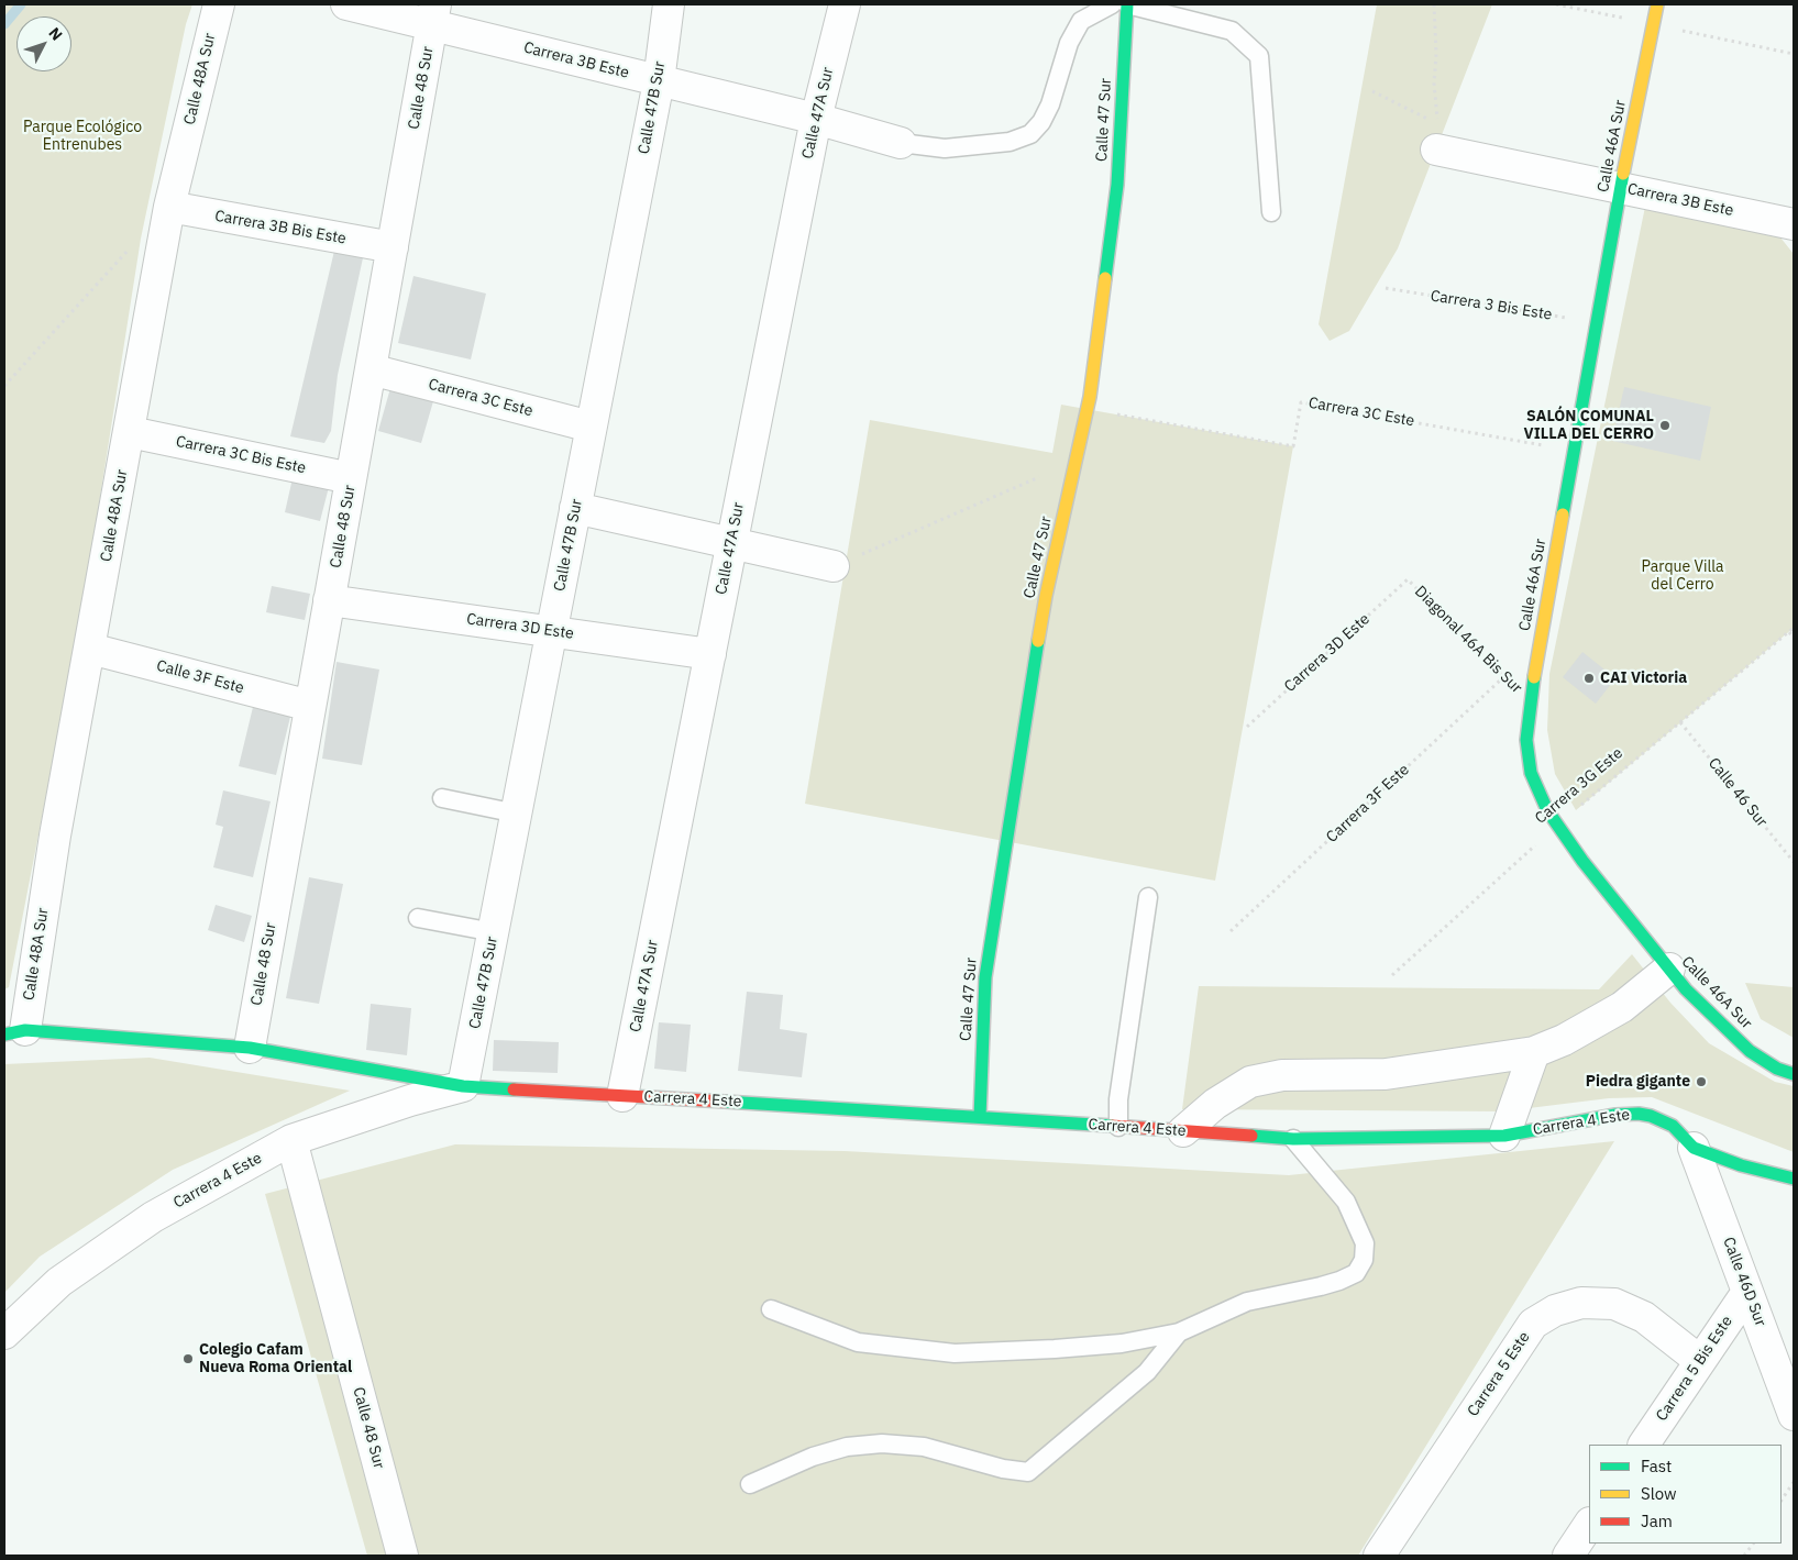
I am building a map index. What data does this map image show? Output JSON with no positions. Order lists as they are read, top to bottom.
{
  "streets": {
    "street": [
      "Carrera 3B Este",
      "Calle 48A Sur",
      "Calle 48 Sur",
      "Calle 47B Sur",
      "Calle 47A Sur",
      "Calle 47 Sur",
      "Calle 46A Sur",
      "Carrera 3B Bis Este",
      "Carrera 3C Este",
      "Carrera 3C Bis Este",
      "Carrera 3D Este",
      "Calle 3F Este",
      "Carrera 4 Este",
      "Calle 46D Sur",
      "Carrera 5 Bis Este",
      "Carrera 5 Este"
    ],
    "path": [
      "Carrera 3 Bis Este",
      "Diagonal 46A Bis Sur",
      "Carrera 3G Este",
      "Calle 46 Sur",
      "Carrera 3F Este"
    ]
  },
  "crossings": [
    ["Carrera 3B Este", "Calle 48 Sur"],
    ["Carrera 3B Este", "Calle 47B Sur"],
    ["Carrera 3B Este", "Calle 47A Sur"],
    ["Carrera 3B Este", "Calle 46A Sur"],
    ["Calle 48A Sur", "Carrera 3B Bis Este"],
    ["Calle 48A Sur", "Carrera 3C Bis Este"],
    ["Calle 48A Sur", "Calle 3F Este"],
    ["Calle 48A Sur", "Carrera 4 Este"],
    ["Calle 48 Sur", "Carrera 3B Bis Este"],
    ["Calle 48 Sur", "Carrera 3C Este"],
    ["Calle 48 Sur", "Carrera 3C Bis Este"],
    ["Calle 48 Sur", "Carrera 3D Este"],
    ["Calle 48 Sur", "Calle 3F Este"],
    ["Calle 48 Sur", "Carrera 4 Este"],
    ["Calle 47B Sur", "Carrera 3C Este"],
    ["Calle 47B Sur", "Carrera 3D Este"],
    ["Calle 47B Sur", "Carrera 4 Este"],
    ["Calle 47A Sur", "Carrera 3D Este"],
    ["Calle 47A Sur", "Carrera 4 Este"],
    ["Calle 47 Sur", "Carrera 3C Este"],
    ["Calle 47 Sur", "Carrera 4 Este"],
    ["Calle 46A Sur", "Carrera 3 Bis Este"],
    ["Calle 46A Sur", "Carrera 3C Este"],
    ["Calle 46A Sur", "Carrera 3G Este"],
    ["Carrera 3D Este", "Diagonal 46A Bis Sur"],
    ["Diagonal 46A Bis Sur", "Carrera 3F Este"],
    ["Carrera 3G Este", "Calle 46 Sur"],
    ["Carrera 4 Este", "Calle 46D Sur"],
    ["Calle 46D Sur", "Carrera 5 Bis Este"],
    ["Carrera 5 Bis Este", "Carrera 5 Este"]
  ],
  "parks": ["Parque Ecológico Entrenubes", "Parque Villa del Cerro"],
  "places": [
    "SALÓN COMUNAL VILLA DEL CERRO",
    "CAI Victoria",
    "Piedra gigante",
    "Colegio Cafam Nueva Roma Oriental"
  ],
  "legend": ["Fast", "Slow", "Jam"],
  "north": "top right"
}
